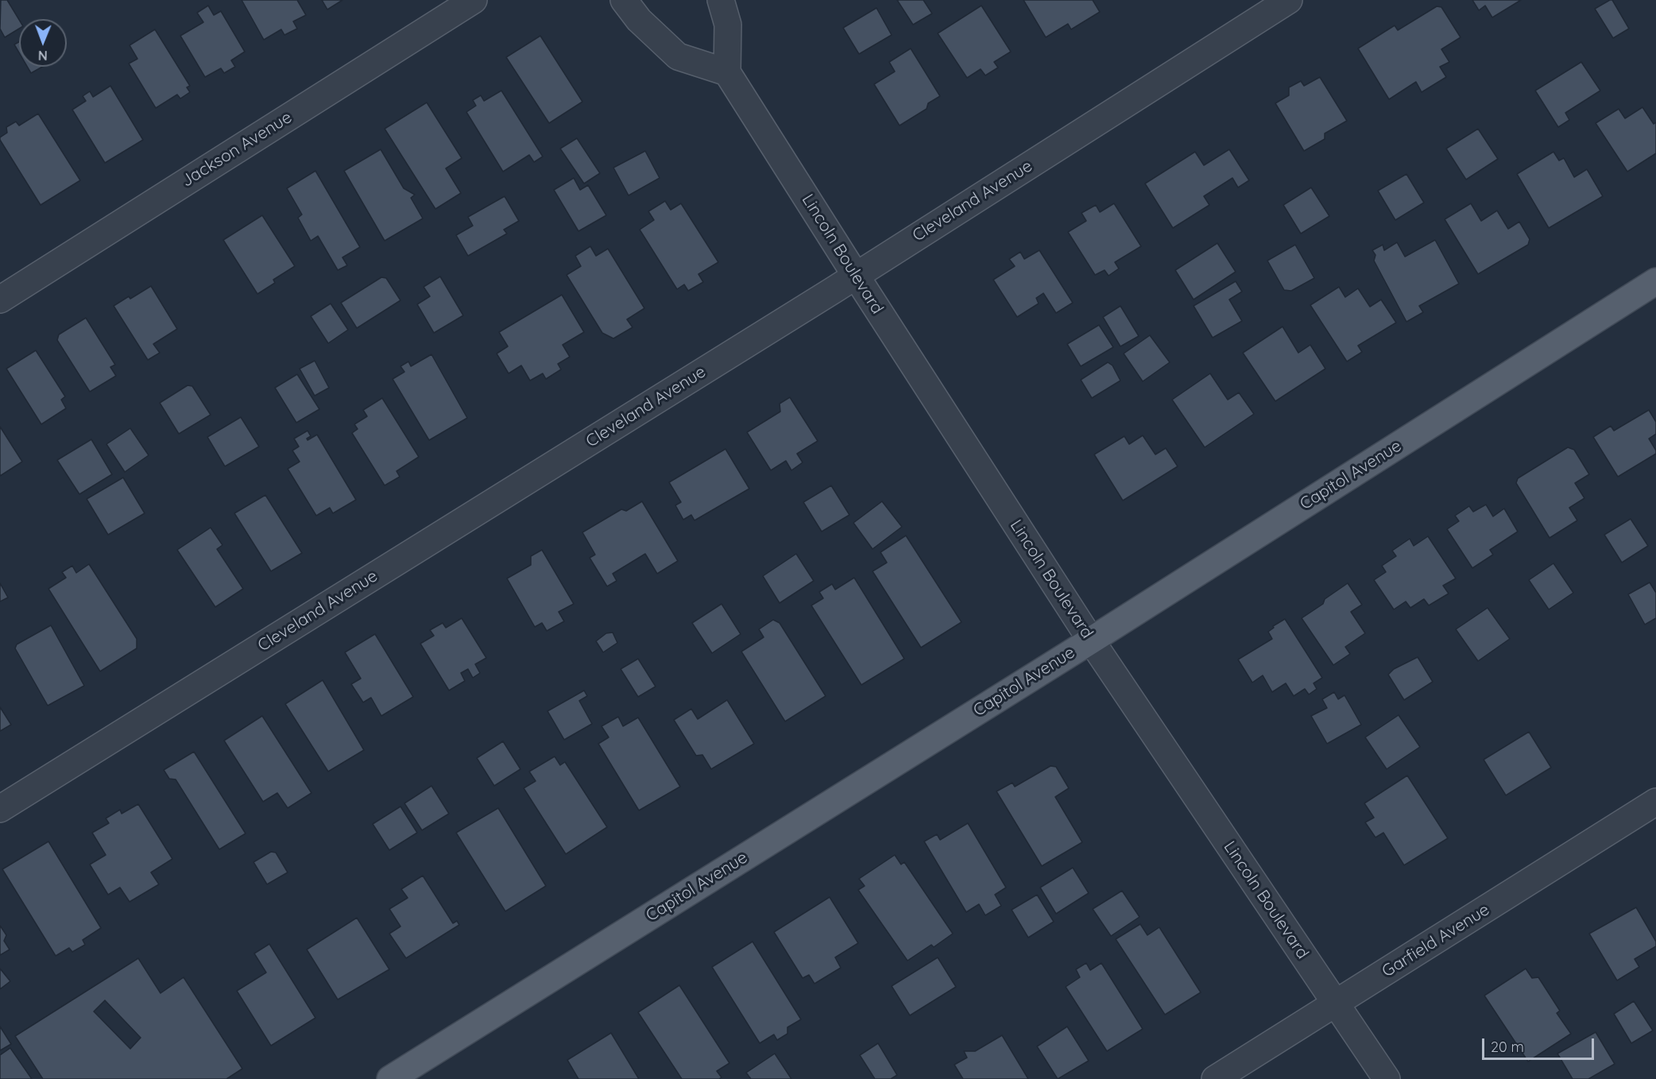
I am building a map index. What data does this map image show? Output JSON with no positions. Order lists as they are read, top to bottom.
{
  "streets": {
    "main road": ["Capitol Avenue"],
    "street": [
      "Jackson Avenue",
      "Cleveland Avenue",
      "Lincoln Boulevard",
      "Garfield Avenue"
    ]
  },
  "crossings": [
    ["Cleveland Avenue", "Lincoln Boulevard"],
    ["Lincoln Boulevard", "Capitol Avenue"],
    ["Lincoln Boulevard", "Garfield Avenue"]
  ],
  "scale_bar": "20 m",
  "north": "bottom"
}
